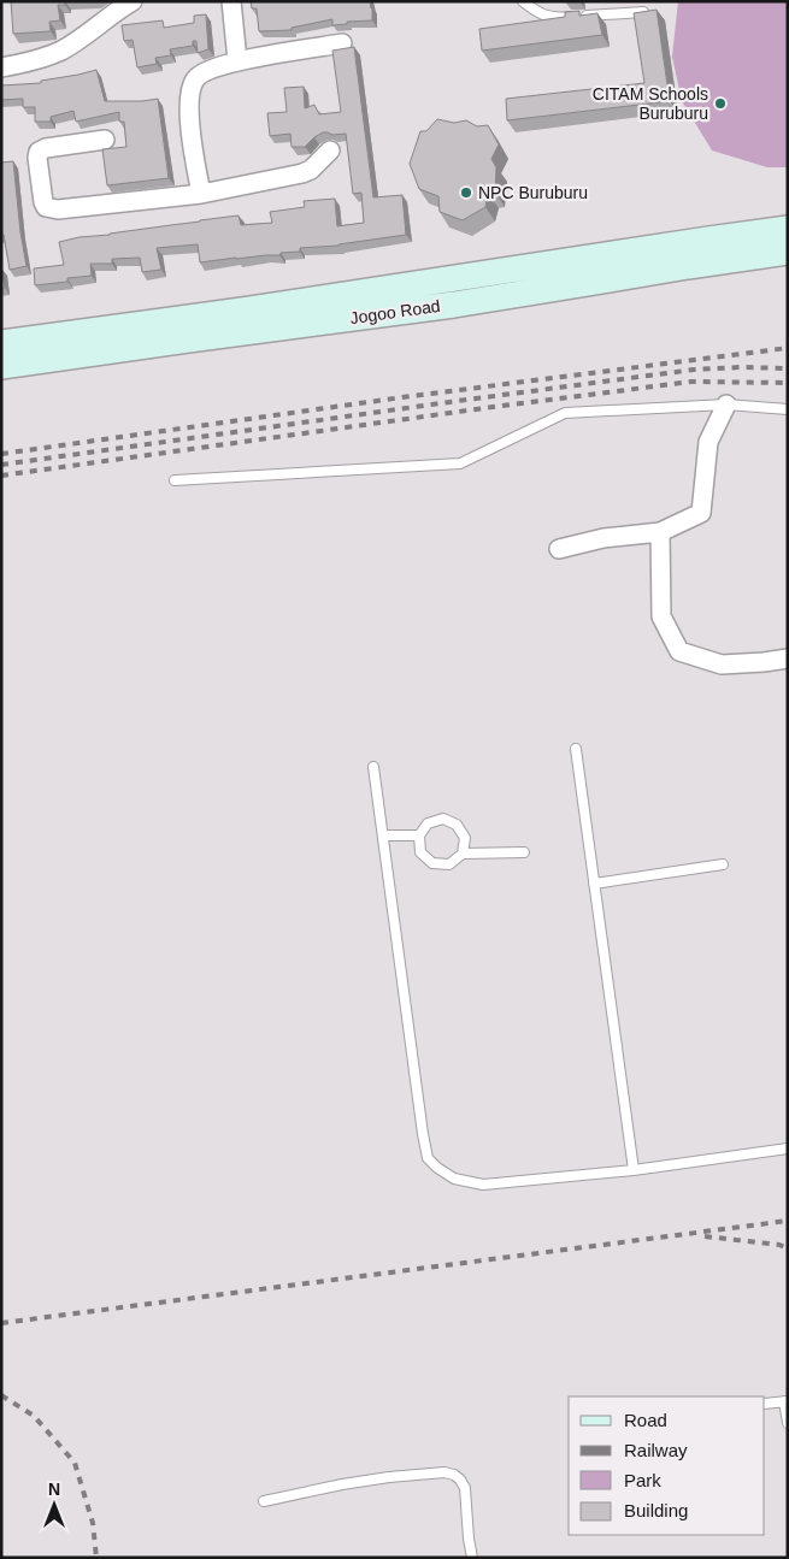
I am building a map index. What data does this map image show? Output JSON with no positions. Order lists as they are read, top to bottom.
{
  "streets": {
    "main road": ["Jogoo Road"]
  },
  "places": ["CITAM Schools Buruburu", "NPC Buruburu"],
  "legend": [
    "Road",
    "Railway",
    "Park",
    "Building"
  ],
  "north": "top"
}
